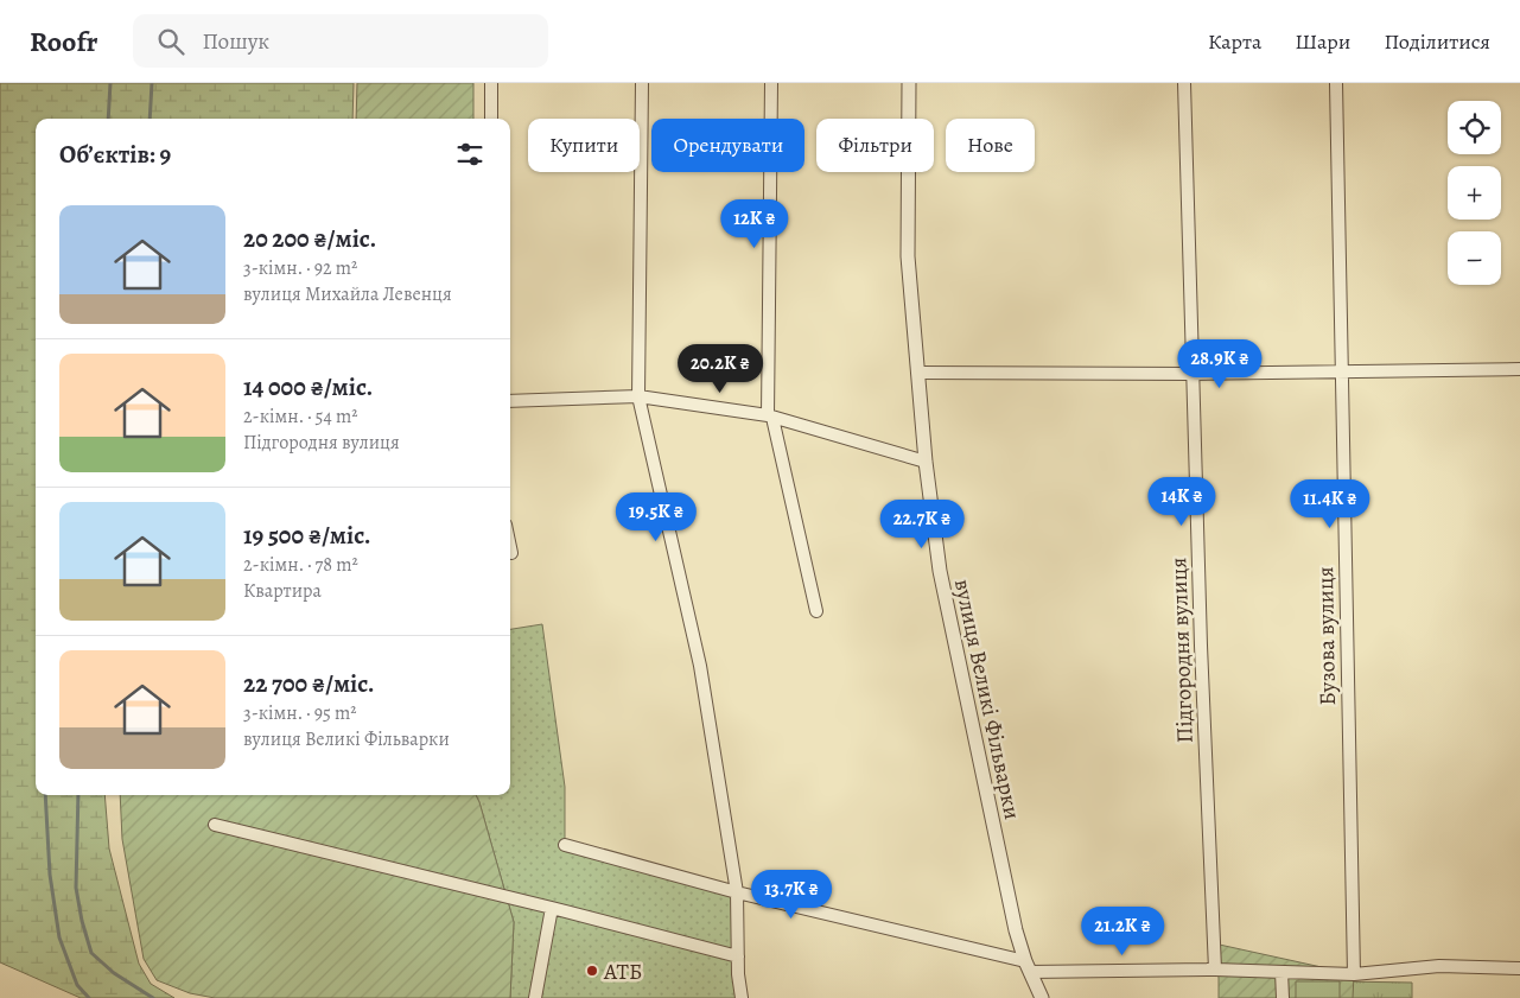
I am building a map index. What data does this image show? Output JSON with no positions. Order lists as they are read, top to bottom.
{
  "streets": {
    "street": ["Бузова вулиця", "Підгородня вулиця", "вулиця Великі Фільварки"]
  },
  "places": ["АТБ"],
  "page": {
    "header": "Roofr",
    "search": "Пошук",
    "nav": ["Карта", "Шари", "Поділитися"],
    "map_buttons": ["+", "−"],
    "chip": [
      "Купити",
      "Орендувати",
      "Фільтри",
      "Нове"
    ],
    "heading": "Об’єктів: 9",
    "list": [
      {
        "name": "20 200 ₴/міс.",
        "note": "3-кімн. · 92 m² · вулиця Михайла Левенця"
      },
      {
        "name": "14 000 ₴/міс.",
        "note": "2-кімн. · 54 m² · Підгородня вулиця"
      },
      {
        "name": "19 500 ₴/міс.",
        "note": "2-кімн. · 78 m² · Квартира"
      },
      {
        "name": "22 700 ₴/міс.",
        "note": "3-кімн. · 95 m² · вулиця Великі Фільварки"
      }
    ],
    "price": [
      "12K ₴",
      "28.9K ₴",
      "20.2K ₴",
      "14K ₴",
      "11.4K ₴",
      "19.5K ₴",
      "22.7K ₴",
      "13.7K ₴",
      "21.2K ₴"
    ]
  }
}
